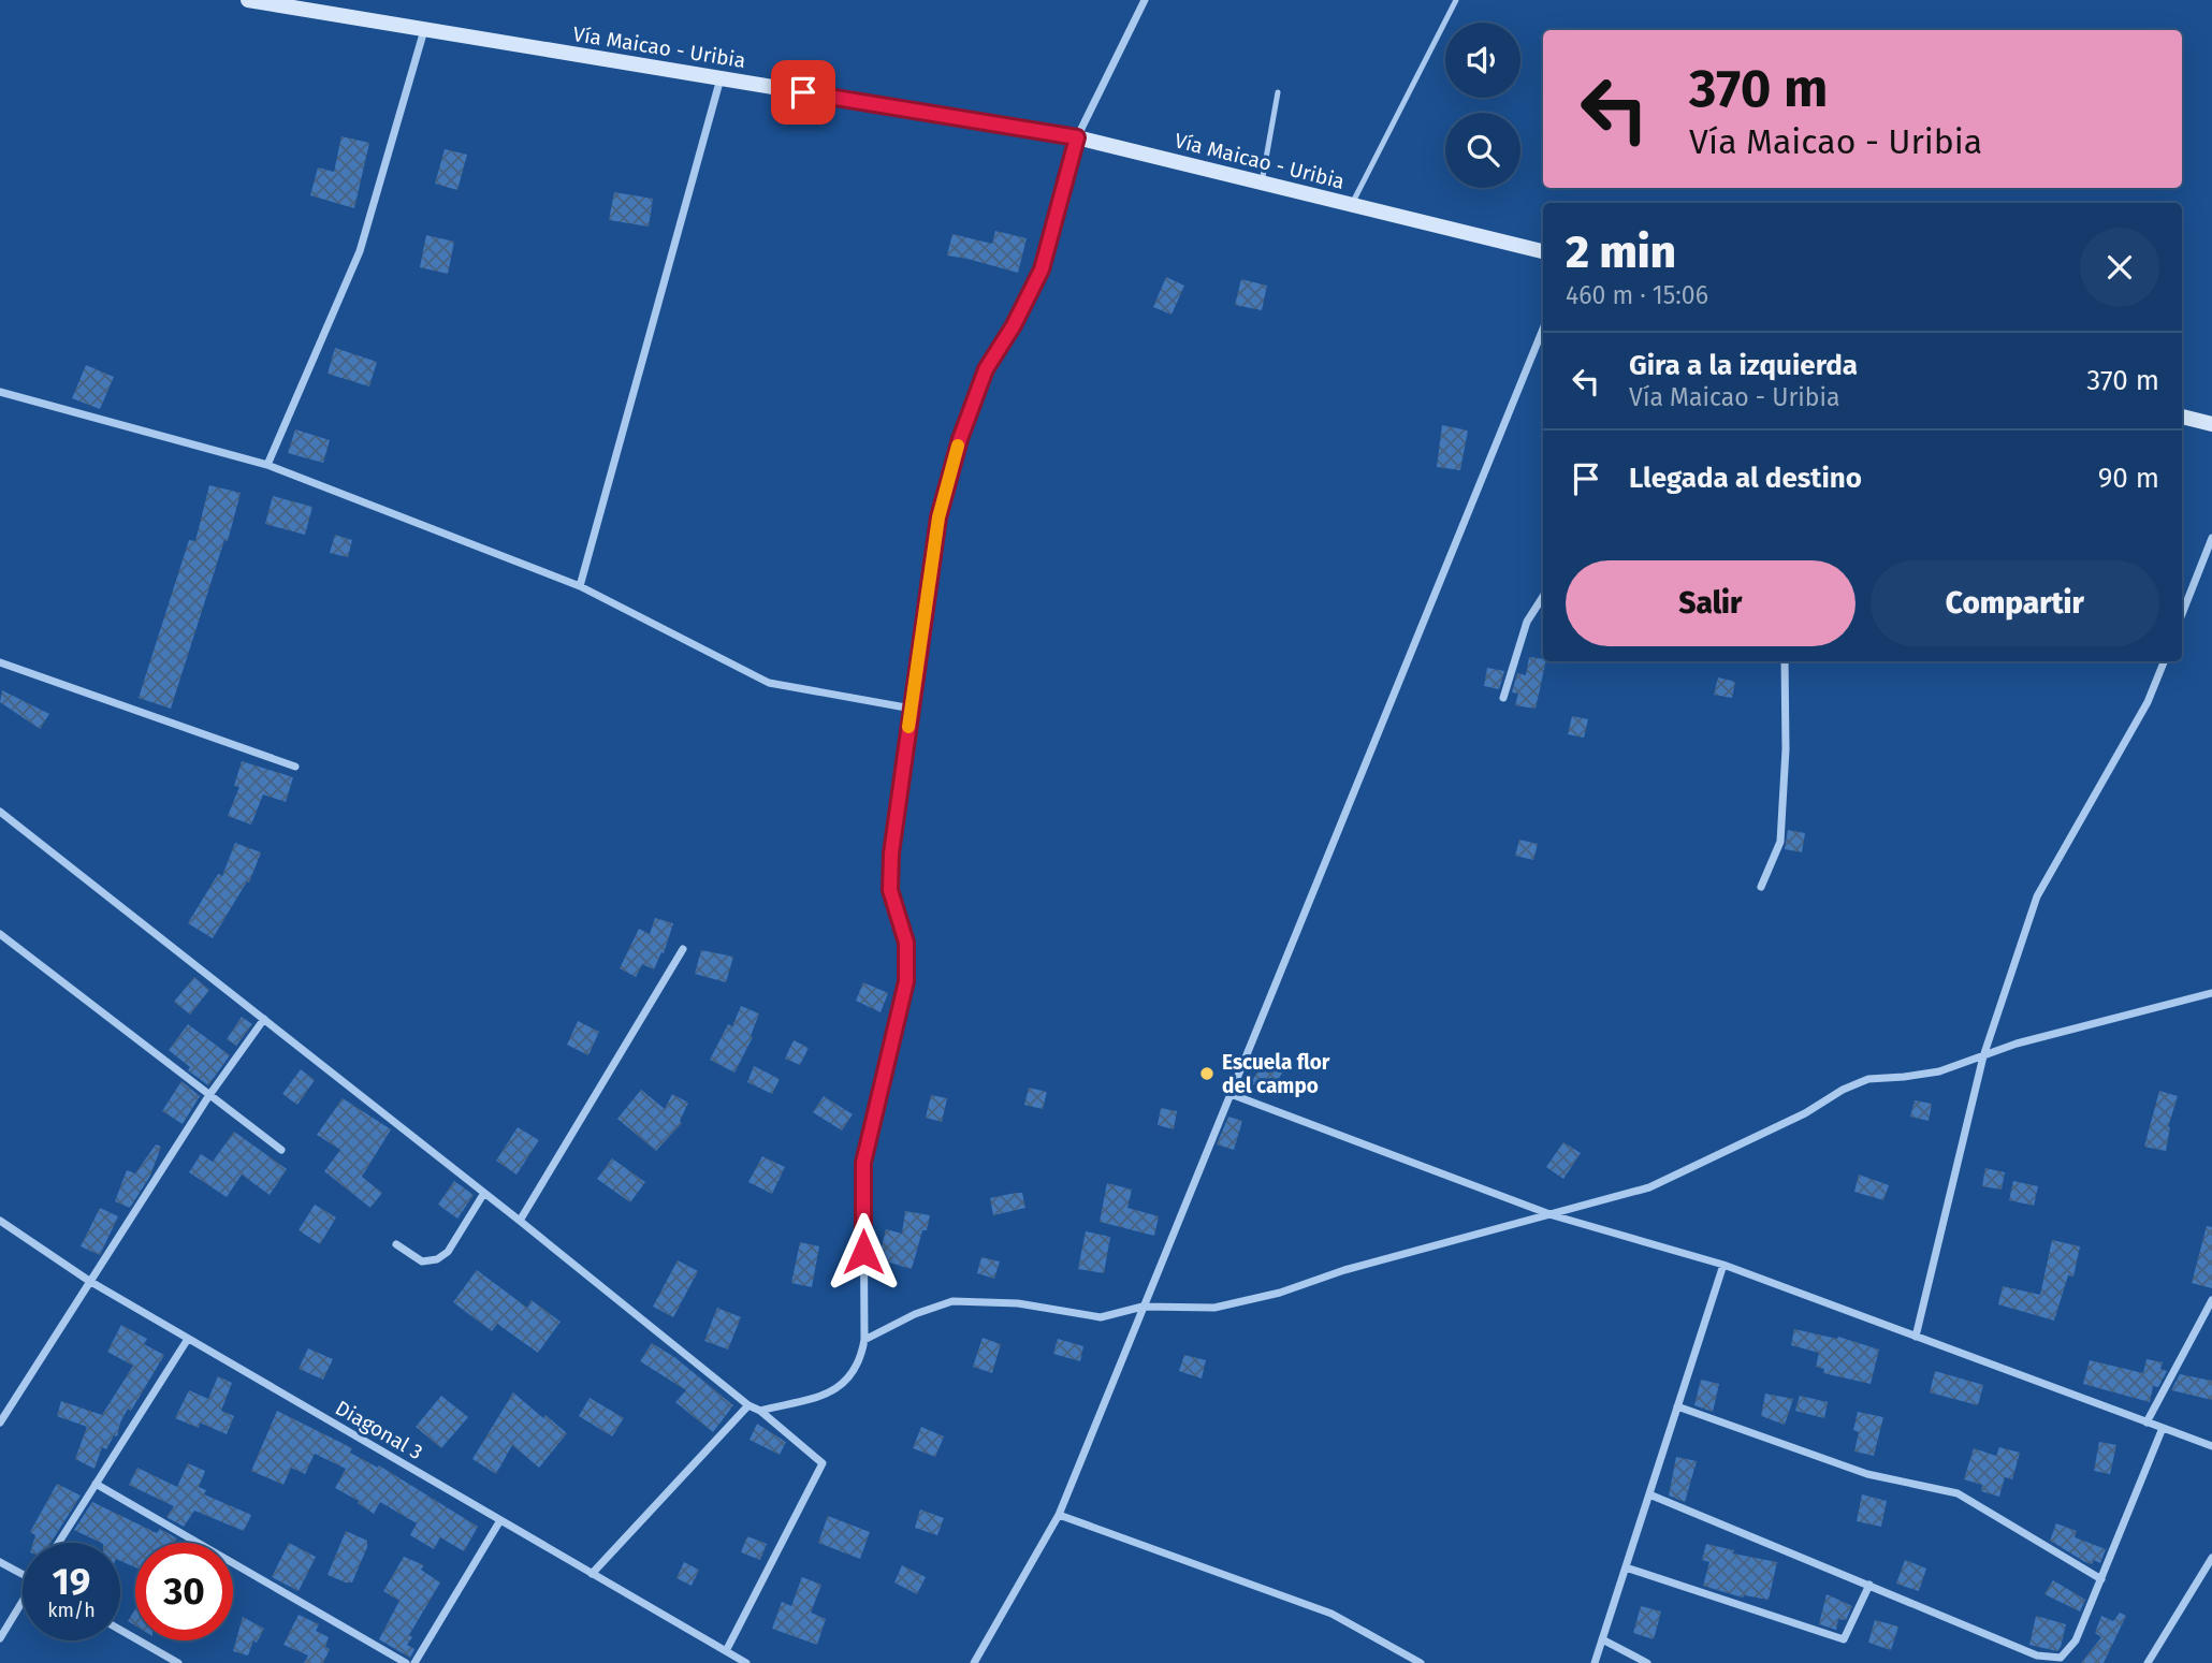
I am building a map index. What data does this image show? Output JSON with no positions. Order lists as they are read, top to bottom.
{
  "streets": {
    "street": ["Vía Maicao - Uribia", "Diagonal 3"]
  },
  "places": ["Escuela flor del campo"],
  "page": {
    "turn": ["370 m", "Vía Maicao - Uribia"],
    "heading": ["2 min", "460 m · 15:06"],
    "list": [
      {
        "name": "Gira a la izquierda",
        "note": "Vía Maicao - Uribia",
        "value": "370 m"
      },
      {
        "name": "Llegada al destino",
        "value": "90 m"
      }
    ],
    "buttons": ["Salir", "Compartir"],
    "speed": "19 km/h",
    "limit": "30"
  }
}
